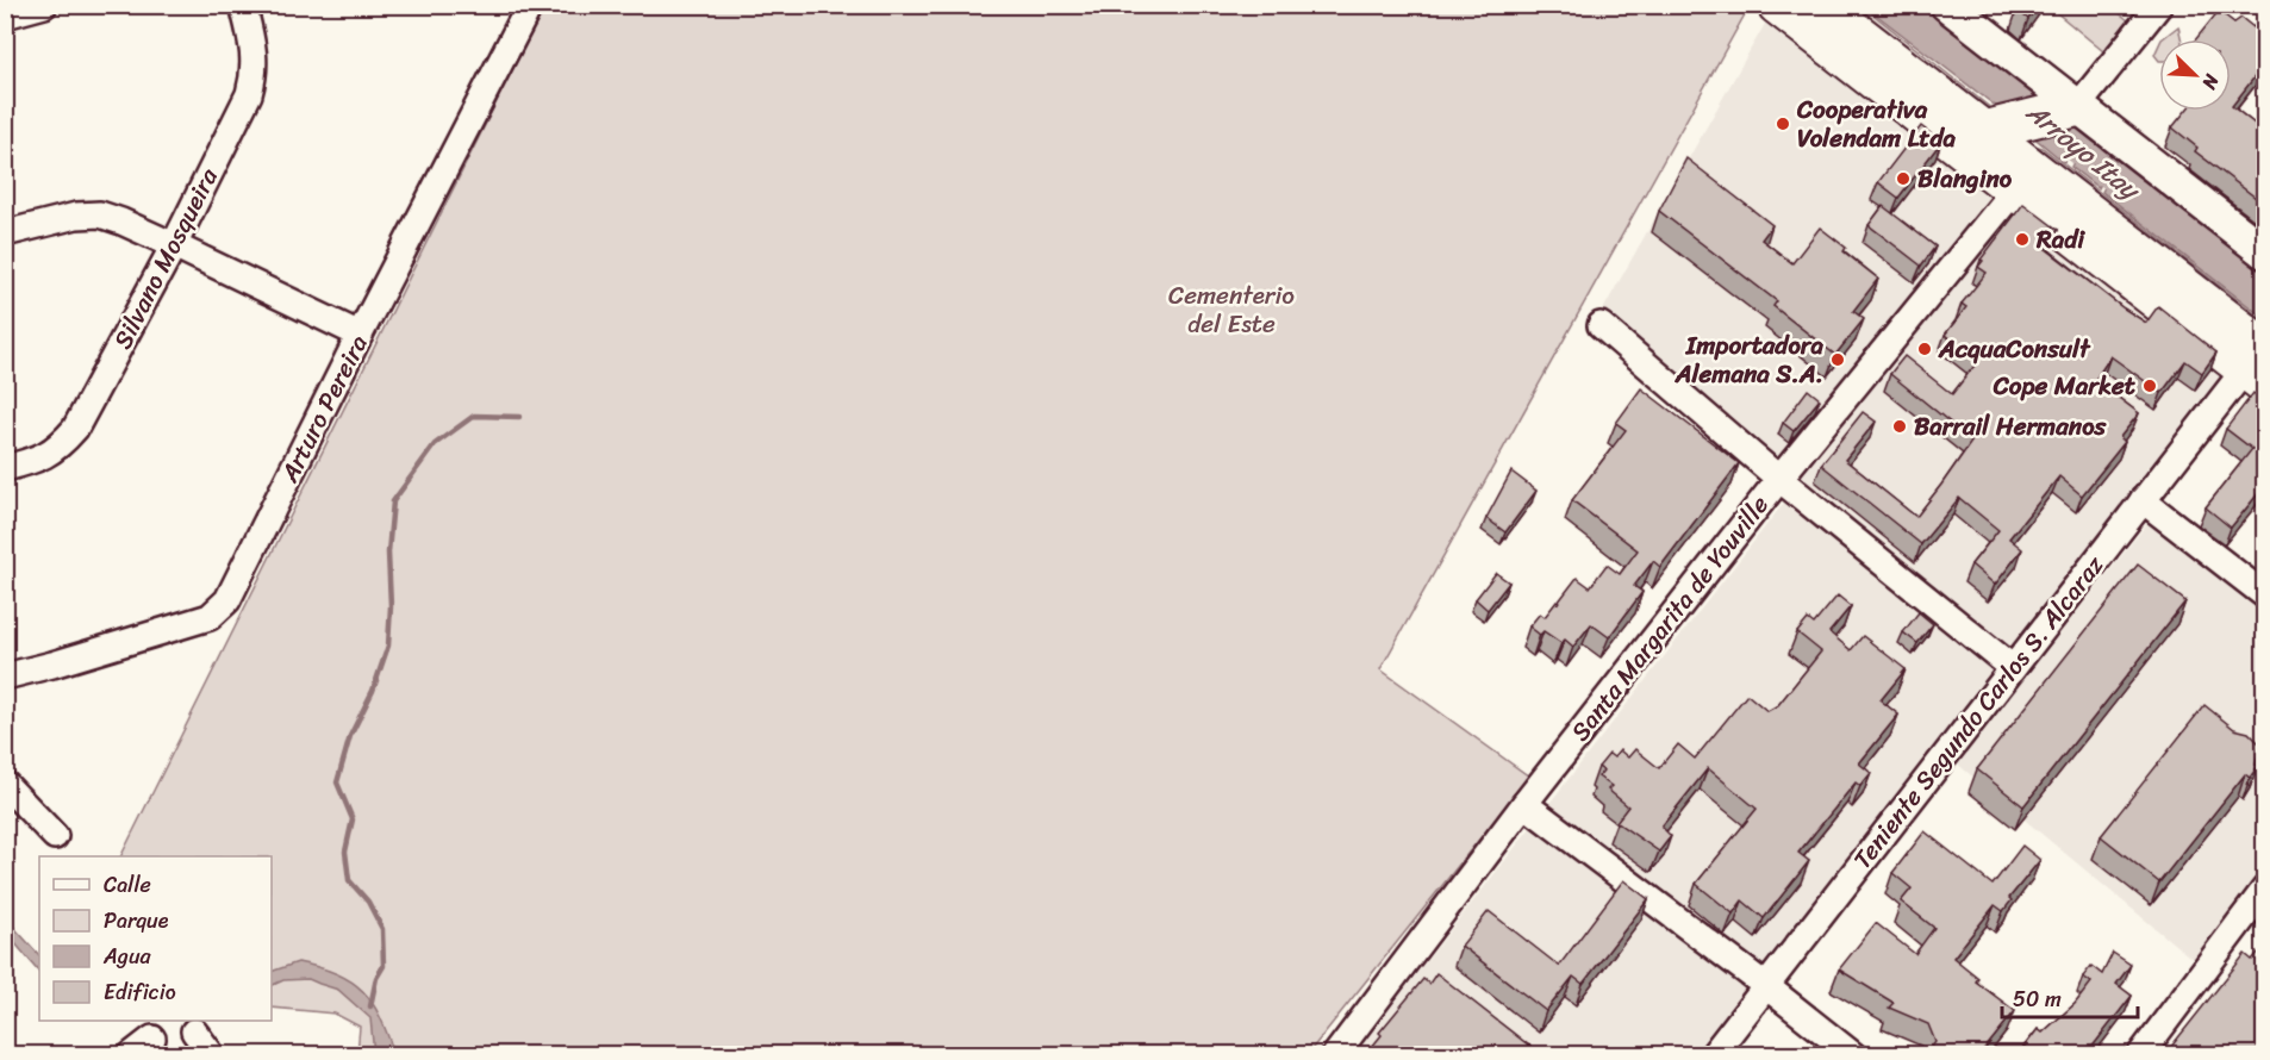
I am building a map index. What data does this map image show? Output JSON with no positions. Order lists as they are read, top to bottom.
{
  "streets": {
    "street": [
      "Silvano Mosqueira",
      "Arturo Pereira",
      "Santa Margarita de Youville",
      "Teniente Segundo Carlos S. Alcaraz"
    ]
  },
  "water": ["Arroyo Itay"],
  "parks": ["Cementerio del Este"],
  "places": [
    "Cooperativa Volendam Ltda",
    "Blangino",
    "Radi",
    "AcquaConsult",
    "Importadora Alemana S.A.",
    "Cope Market",
    "Barrail Hermanos"
  ],
  "legend": [
    "Calle",
    "Parque",
    "Agua",
    "Edificio"
  ],
  "scale_bar": "50 m",
  "north": "bottom right"
}
